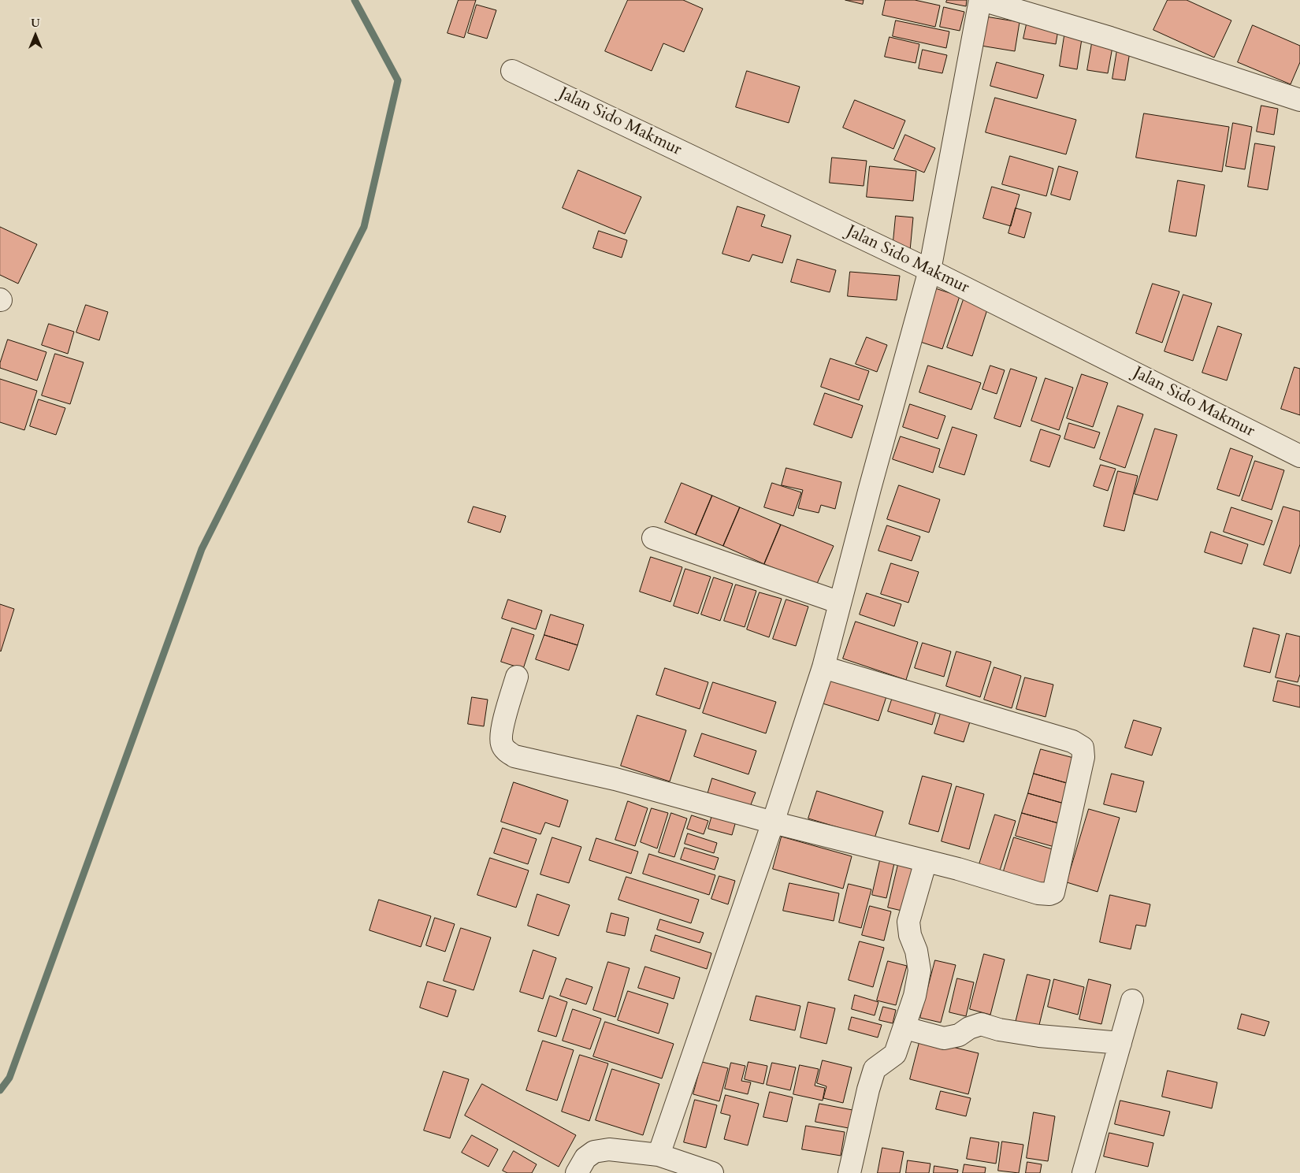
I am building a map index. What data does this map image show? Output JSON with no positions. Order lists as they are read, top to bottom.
{
  "streets": {
    "street": ["Jalan Sido Makmur"]
  },
  "north": "top"
}
